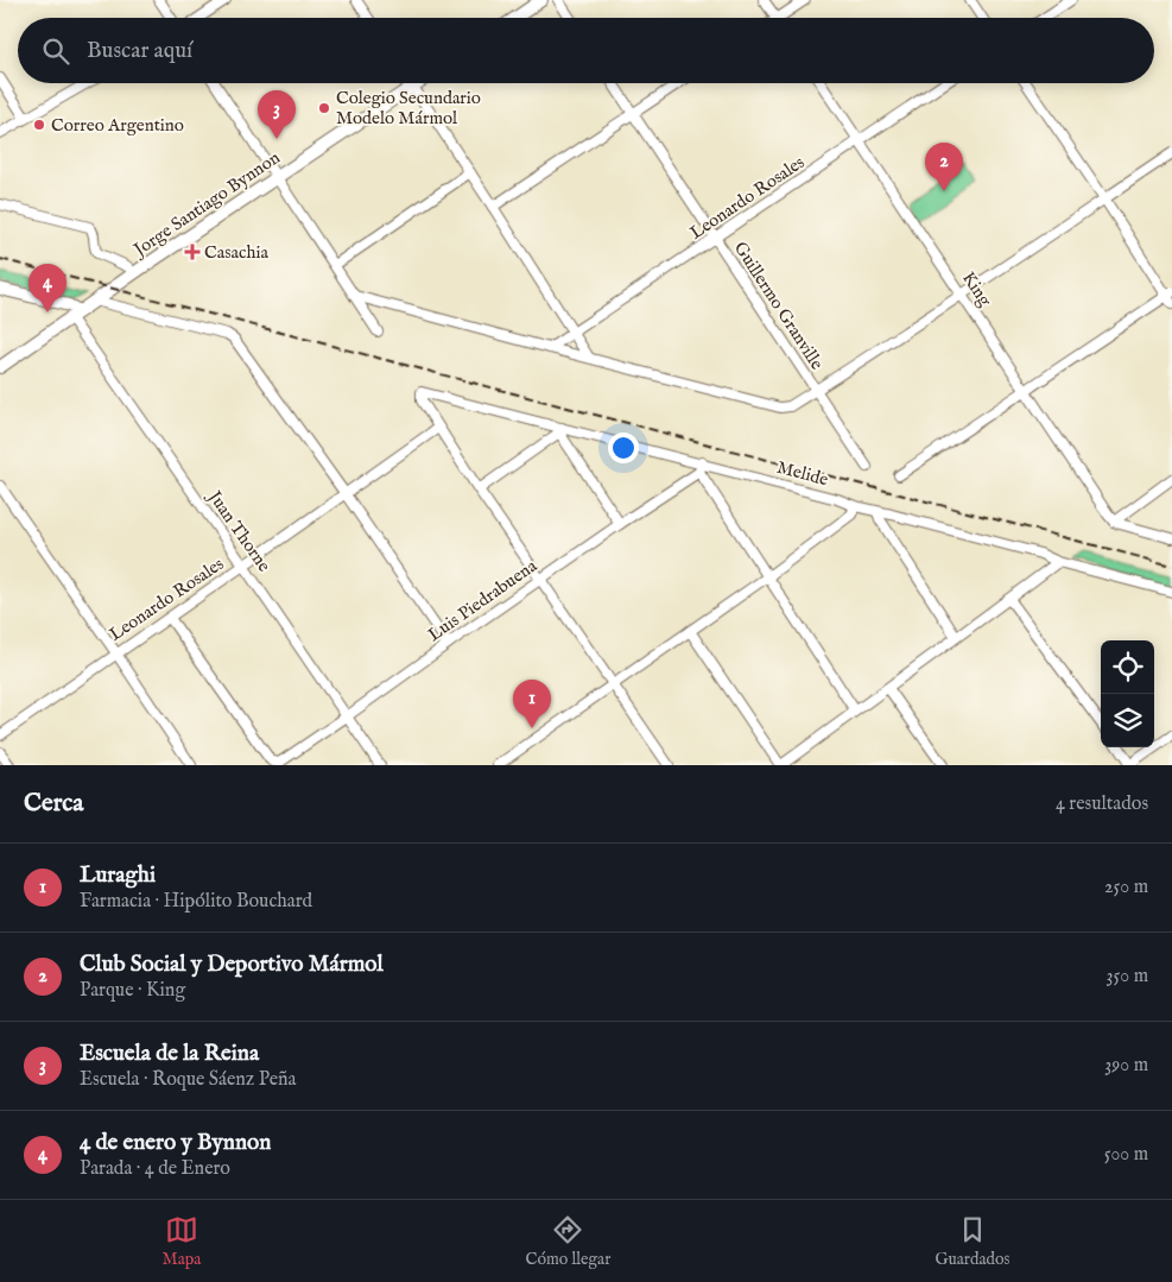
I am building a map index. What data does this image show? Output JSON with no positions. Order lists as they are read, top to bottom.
{
  "streets": {
    "street": [
      "Leonardo Rosales",
      "Jorge Santiago Bynnon",
      "King",
      "Guillermo Granville",
      "Melide",
      "Juan Thorne",
      "Luis Piedrabuena"
    ]
  },
  "crossings": [
    ["Leonardo Rosales", "King"],
    ["Leonardo Rosales", "Guillermo Granville"],
    ["Leonardo Rosales", "Melide"],
    ["Leonardo Rosales", "Juan Thorne"],
    ["Leonardo Rosales", "Luis Piedrabuena"],
    ["Jorge Santiago Bynnon", "Juan Thorne"],
    ["Melide", "Luis Piedrabuena"],
    ["Juan Thorne", "Luis Piedrabuena"]
  ],
  "places": {
    "other": ["Colegio Secundario Modelo Mármol", "Correo Argentino"],
    "health": ["Casachia"]
  },
  "page": {
    "search": "Buscar aquí",
    "pins": [
      "3",
      "2",
      "4",
      "1"
    ],
    "heading": ["Cerca", "4 resultados"],
    "list": [
      {
        "mark": "1",
        "name": "Luraghi",
        "note": "Farmacia · Hipólito Bouchard",
        "value": "250 m"
      },
      {
        "mark": "2",
        "name": "Club Social y Deportivo Mármol",
        "note": "Parque · King",
        "value": "350 m"
      },
      {
        "mark": "3",
        "name": "Escuela de la Reina",
        "note": "Escuela · Roque Sáenz Peña",
        "value": "390 m"
      },
      {
        "mark": "4",
        "name": "4 de enero y Bynnon",
        "note": "Parada · 4 de Enero",
        "value": "500 m"
      }
    ],
    "nav": ["Mapa", "Cómo llegar", "Guardados"]
  }
}
